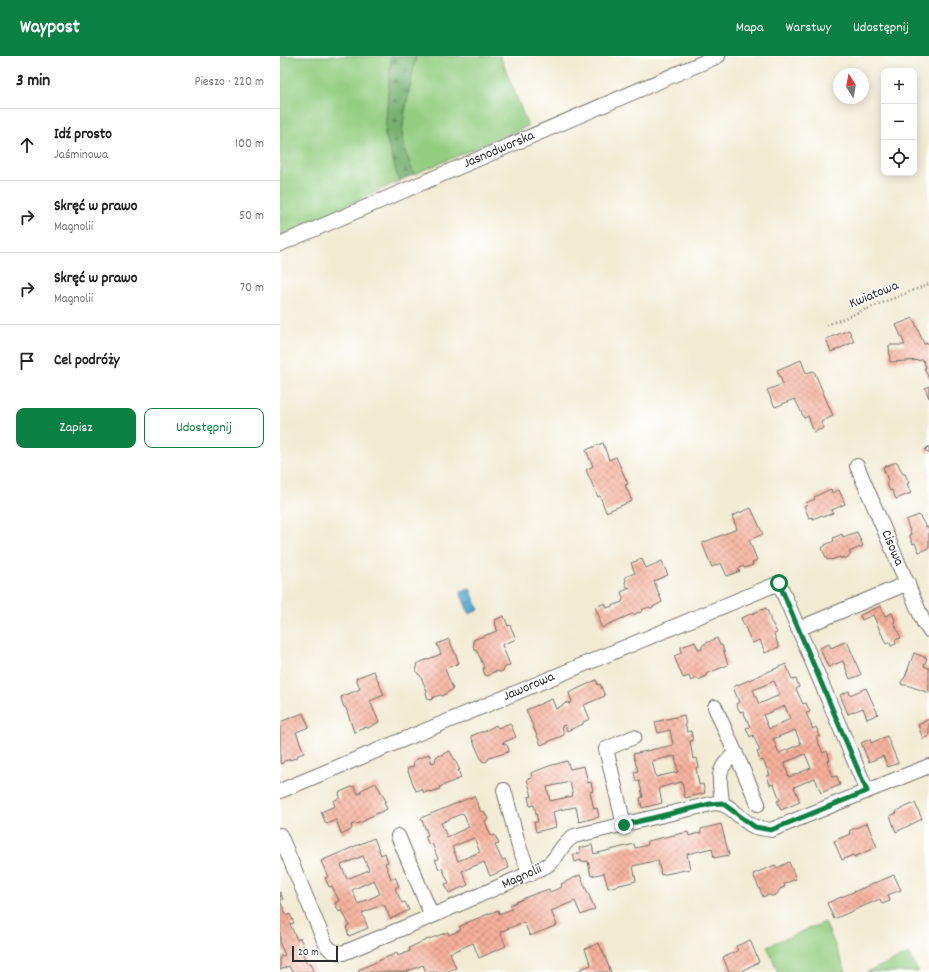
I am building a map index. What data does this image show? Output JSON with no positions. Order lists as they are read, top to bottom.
{
  "streets": {
    "street": [
      "Jasnodworska",
      "Cisowa",
      "Jaworowa",
      "Magnolii"
    ],
    "path": ["Kwiatowa"]
  },
  "scale_bar": "20 m",
  "north": "top",
  "page": {
    "header": "Waypost",
    "nav": ["Mapa", "Warstwy", "Udostępnij"],
    "heading": ["3 min", "Pieszo · 220 m"],
    "map_buttons": ["+", "−"],
    "list": [
      ["Idź prosto", "Jaśminowa", "100 m"],
      ["Skręć w prawo", "Magnolii", "50 m"],
      ["Skręć w prawo", "Magnolii", "70 m"],
      "Cel podróży"
    ],
    "buttons": ["Zapisz", "Udostępnij"],
    "scale": "20 m"
  }
}
